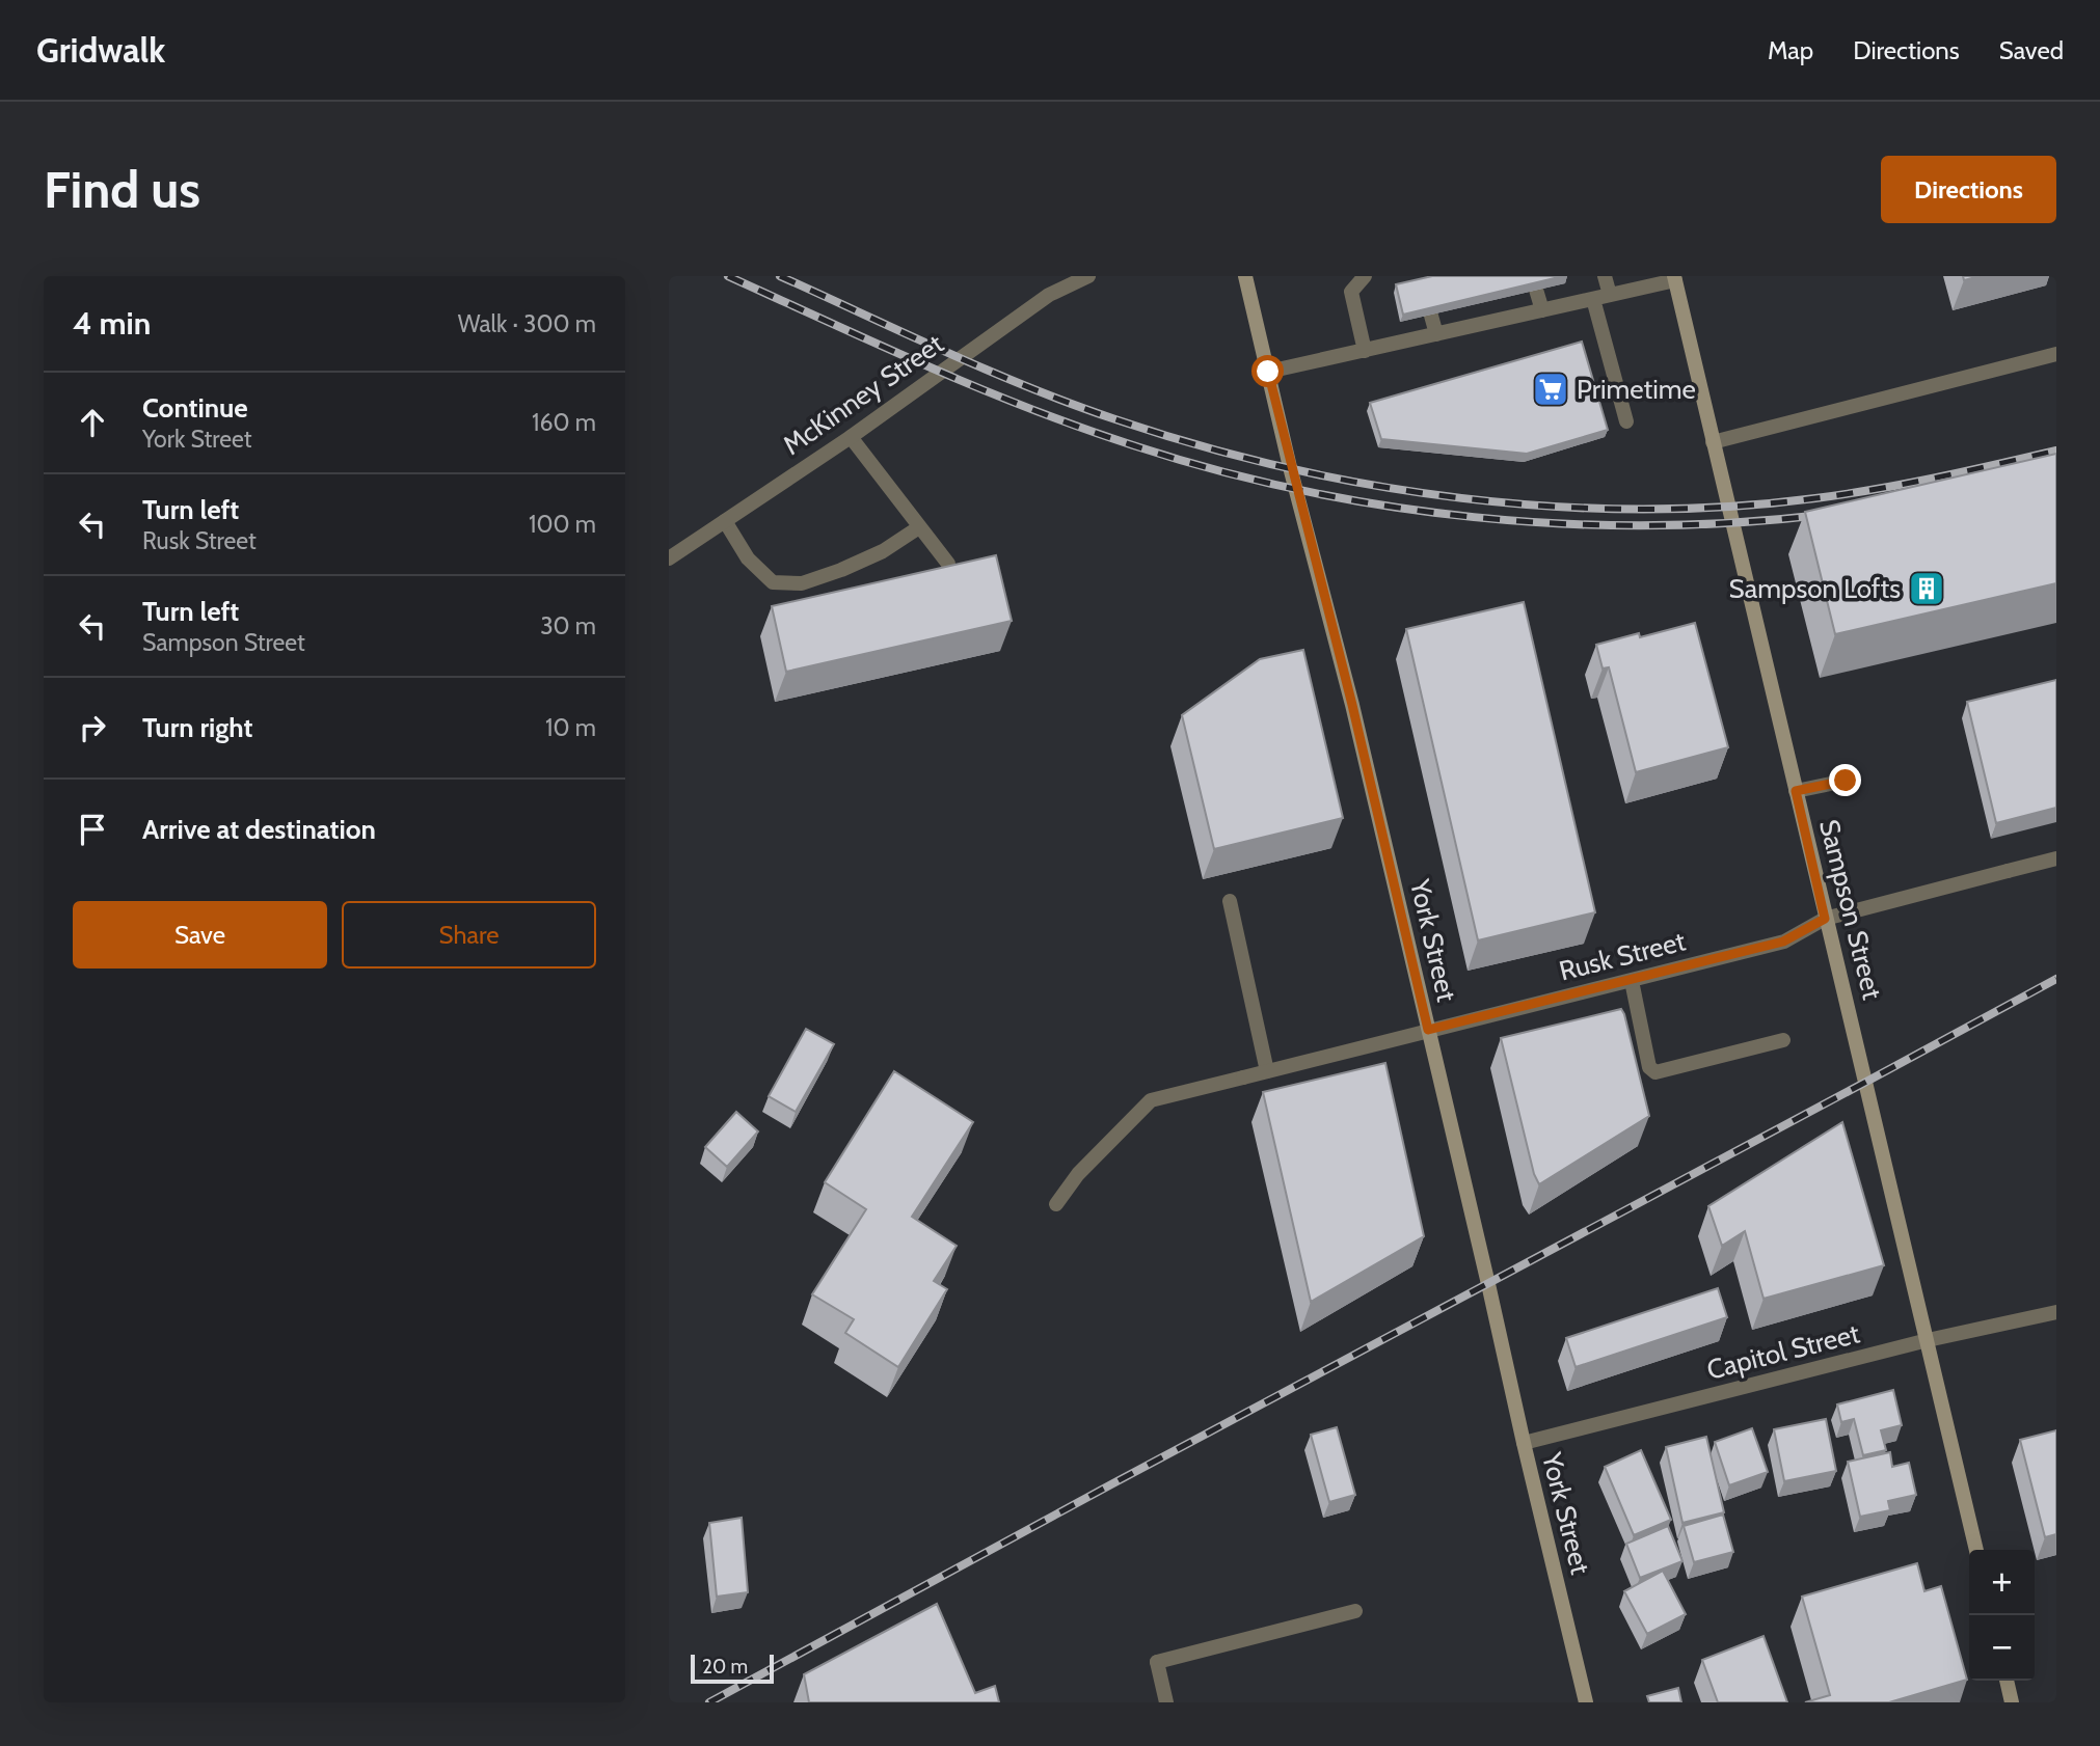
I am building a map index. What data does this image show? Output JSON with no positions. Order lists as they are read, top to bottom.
{
  "streets": {
    "main road": ["Sampson Street", "York Street"],
    "street": ["McKinney Street", "Rusk Street", "Capitol Street"]
  },
  "crossings": [
    ["Sampson Street", "Rusk Street"],
    ["Sampson Street", "Capitol Street"],
    ["York Street", "Rusk Street"],
    ["York Street", "Capitol Street"]
  ],
  "places": {
    "supermarket": ["Primetime"],
    "building": ["Sampson Lofts"]
  },
  "scale_bar": "20 m",
  "page": {
    "header": "Gridwalk",
    "nav": ["Map", "Directions", "Saved"],
    "buttons": [
      "Directions",
      ["Save", "Share"]
    ],
    "title": "Find us",
    "heading": ["4 min", "Walk · 300 m"],
    "list": [
      ["Continue", "York Street", "160 m"],
      ["Turn left", "Rusk Street", "100 m"],
      ["Turn left", "Sampson Street", "30 m"],
      ["Turn right", "10 m"],
      "Arrive at destination"
    ],
    "map_buttons": ["+", "−"],
    "scale": "20 m"
  }
}
